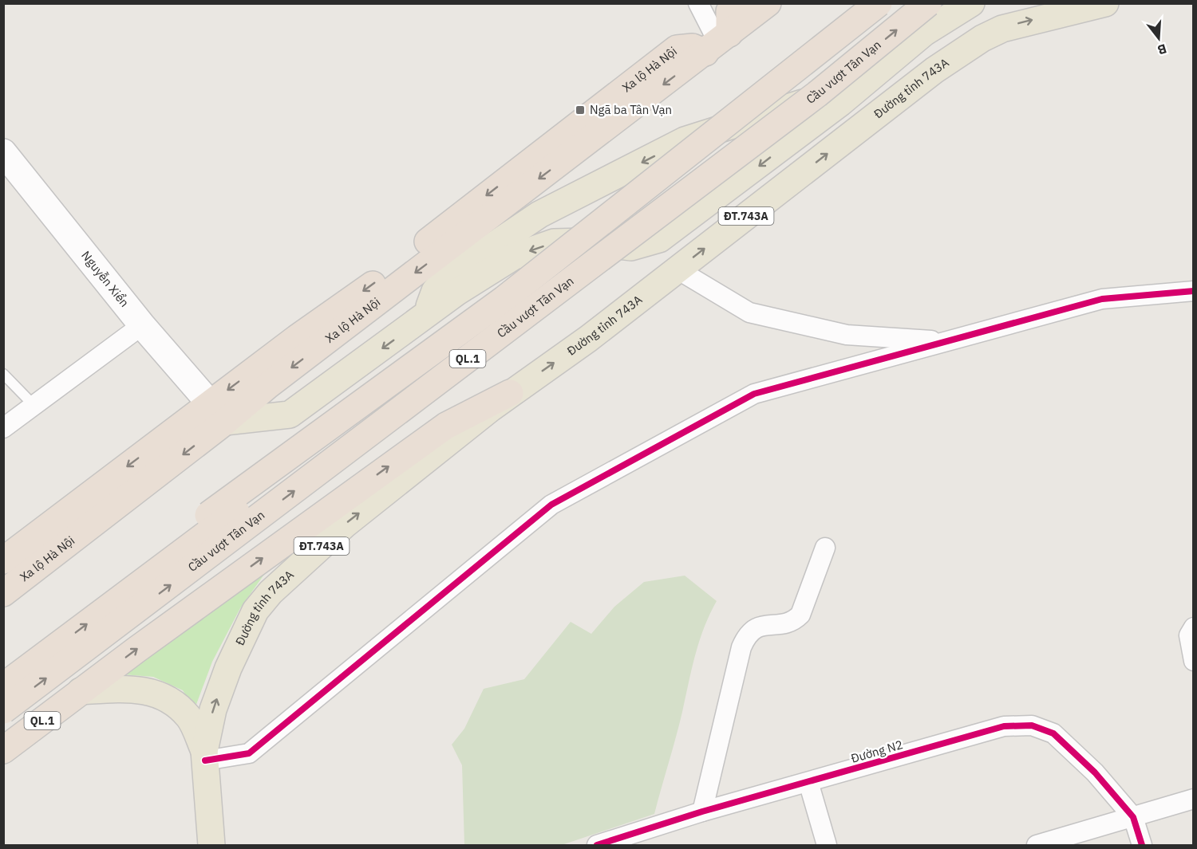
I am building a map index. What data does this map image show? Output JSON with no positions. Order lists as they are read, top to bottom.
{
  "streets": {
    "highway": ["Xa lộ Hà Nội", "Cầu vượt Tân Vạn", "QL.1"],
    "main road": ["Đường tỉnh 743A", "ĐT.743A", "Nguyễn Xiển"],
    "street": ["Đường N2"]
  },
  "crossings": [
    ["Xa lộ Hà Nội", "ĐT.743A"],
    ["Xa lộ Hà Nội", "Nguyễn Xiển"],
    ["Đường tỉnh 743A", "QL.1"],
    ["ĐT.743A", "Nguyễn Xiển"]
  ],
  "places": {
    "transit": ["Ngã ba Tân Vạn"]
  },
  "north": "bottom"
}
